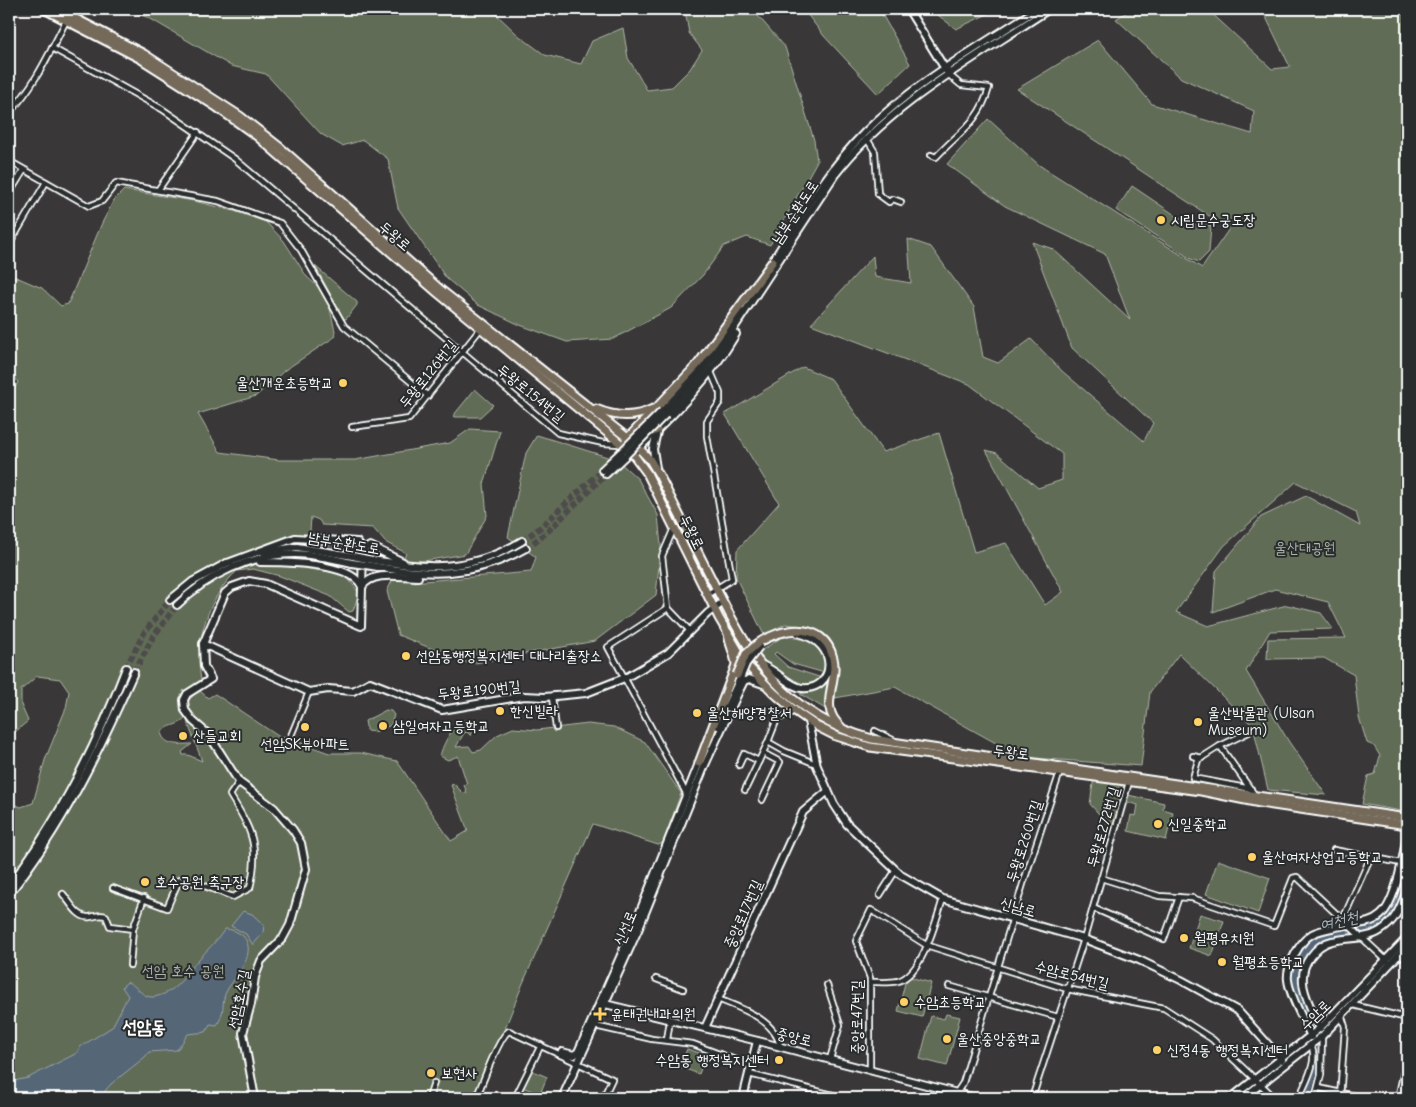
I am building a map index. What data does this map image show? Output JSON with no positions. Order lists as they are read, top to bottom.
{
  "streets": {
    "main road": [
      "남부순환도로",
      "두왕로",
      "두왕로190번길",
      "신남로",
      "중앙로17번길",
      "신선로",
      "선암호수길",
      "수암로",
      "중앙로"
    ],
    "street": [
      "두왕로126번길",
      "두왕로154번길",
      "두왕로272번길",
      "두왕로260번길",
      "수암로54번길",
      "중앙로47번길"
    ]
  },
  "crossings": [
    ["두왕로", "두왕로126번길"],
    ["두왕로", "두왕로154번길"],
    ["두왕로", "두왕로190번길"],
    ["두왕로", "두왕로272번길"],
    ["두왕로", "두왕로260번길"],
    ["두왕로", "신남로"],
    ["두왕로126번길", "두왕로154번길"],
    ["두왕로272번길", "신남로"],
    ["두왕로272번길", "수암로54번길"],
    ["두왕로260번길", "신남로"],
    ["두왕로260번길", "수암로54번길"],
    ["두왕로260번길", "중앙로"],
    ["신남로", "중앙로17번길"],
    ["신남로", "수암로"],
    ["중앙로17번길", "중앙로"],
    ["신선로", "중앙로"],
    ["수암로54번길", "수암로"],
    ["수암로54번길", "중앙로47번길"],
    ["중앙로47번길", "중앙로"]
  ],
  "districts": ["선암동"],
  "water": ["여천천"],
  "parks": ["울산대공원", "선암 호수 공원"],
  "places": {
    "other": [
      "시립문수궁도장",
      "울산개운초등학교",
      "선암동행정복지센터 대나리출장소",
      "한신빌라",
      "울산해양경찰서",
      "울산박물관 (Ulsan Museum)",
      "삼일여자고등학교",
      "선암SK뷰아파트",
      "산들교회",
      "신일중학교",
      "울산여자상업고등학교",
      "호수공원 축구장",
      "월평유치원",
      "월평초등학교",
      "수암초등학교",
      "울산중앙중학교",
      "신정4동 행정복지센터",
      "수암동 행정복지센터",
      "보현사"
    ],
    "health": ["윤태권내과의원"]
  }
}
